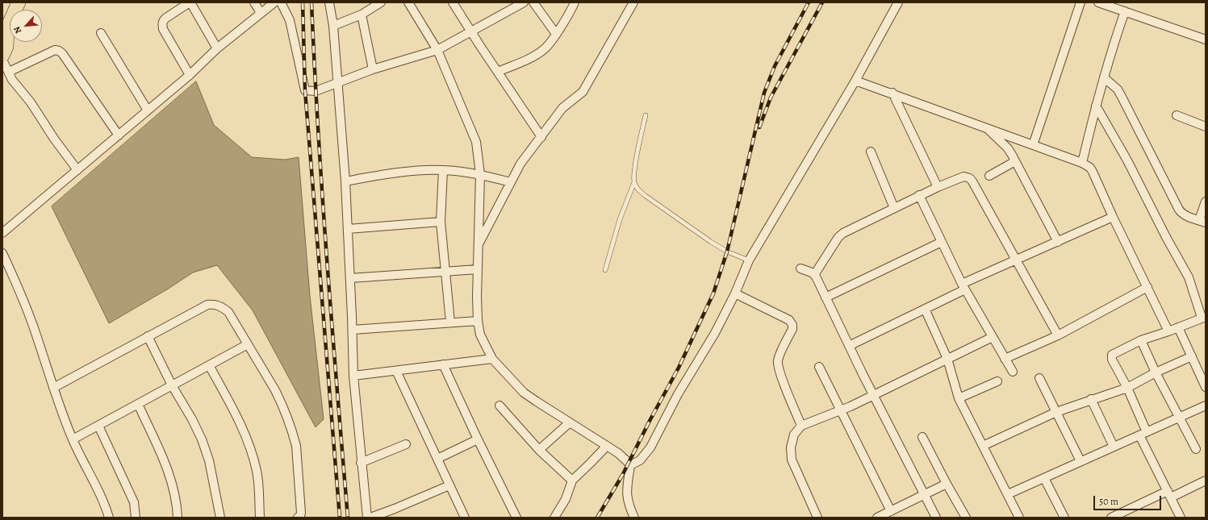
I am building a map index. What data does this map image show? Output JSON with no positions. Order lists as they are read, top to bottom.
{
  "scale_bar": "50 m",
  "north": "bottom left"
}
